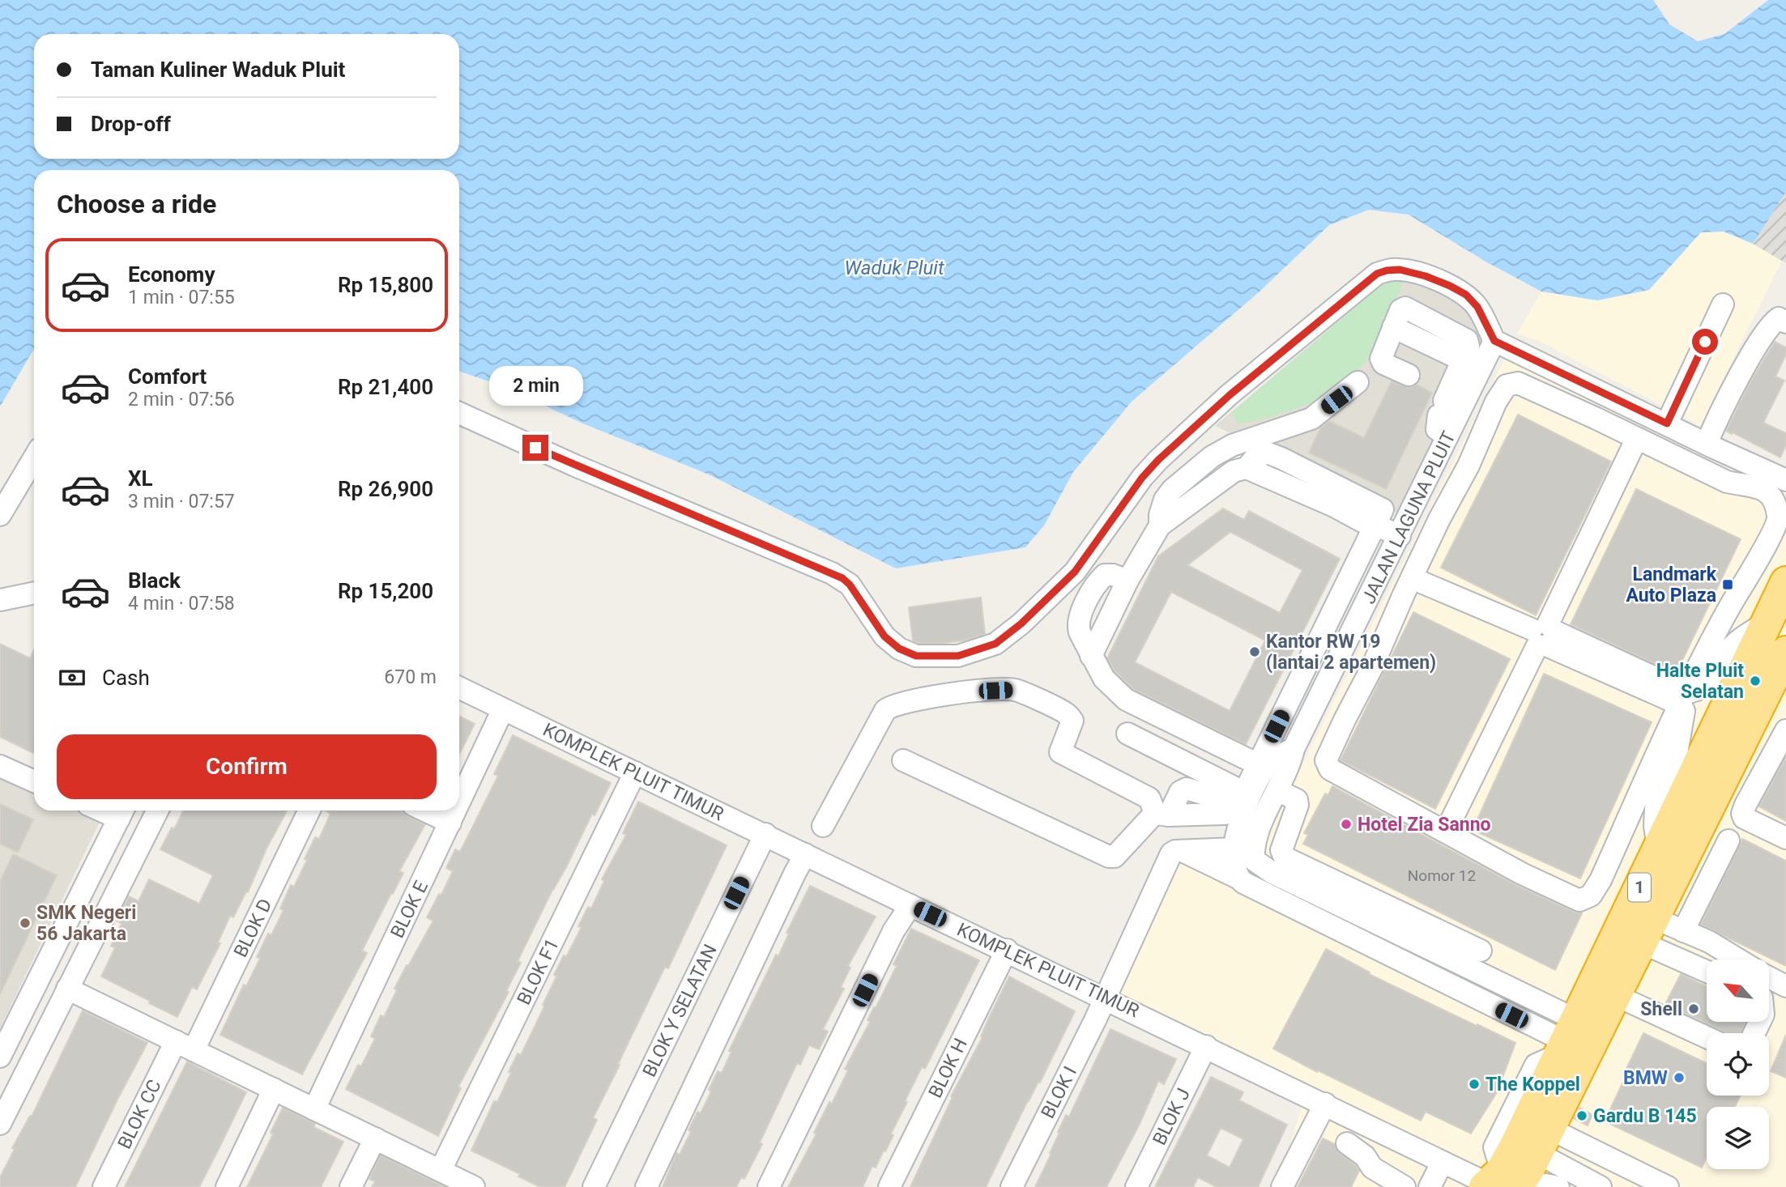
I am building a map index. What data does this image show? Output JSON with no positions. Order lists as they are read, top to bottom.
{
  "streets": {
    "highway": ["1"],
    "street": [
      "JALAN LAGUNA PLUIT",
      "KOMPLEK PLUIT TIMUR",
      "BLOK E",
      "BLOK D",
      "BLOK F1",
      "BLOK Y SELATAN",
      "BLOK H",
      "BLOK I",
      "BLOK CC",
      "BLOK J"
    ]
  },
  "crossings": [
    ["KOMPLEK PLUIT TIMUR", "1"],
    ["KOMPLEK PLUIT TIMUR", "BLOK E"],
    ["KOMPLEK PLUIT TIMUR", "BLOK F1"],
    ["KOMPLEK PLUIT TIMUR", "BLOK Y SELATAN"],
    ["KOMPLEK PLUIT TIMUR", "BLOK H"],
    ["KOMPLEK PLUIT TIMUR", "BLOK I"],
    ["KOMPLEK PLUIT TIMUR", "BLOK J"],
    ["BLOK D", "BLOK CC"]
  ],
  "water": ["Waduk Pluit"],
  "places": {
    "transit": ["Landmark Auto Plaza"],
    "other": [
      "Kantor RW 19 (lantai 2 apartemen)",
      "Halte Pluit Selatan",
      "Hotel Zia Sanno",
      "SMK Negeri 56 Jakarta",
      "Shell",
      "BMW",
      "The Koppel",
      "Gardu B 145"
    ]
  },
  "house_numbers": ["Nomor 12"],
  "north": "top left",
  "page": {
    "banner": ["Taman Kuliner Waduk Pluit", "Drop-off"],
    "heading": "Choose a ride",
    "list": [
      {
        "name": "Economy",
        "note": "1 min · 07:55",
        "value": "Rp 15,800"
      },
      {
        "name": "Comfort",
        "note": "2 min · 07:56",
        "value": "Rp 21,400"
      },
      {
        "name": "XL",
        "note": "3 min · 07:57",
        "value": "Rp 26,900"
      },
      {
        "name": "Black",
        "note": "4 min · 07:58",
        "value": "Rp 15,200"
      }
    ],
    "bubble": "2 min",
    "pay": ["Cash", "670 m"],
    "buttons": "Confirm"
  }
}
